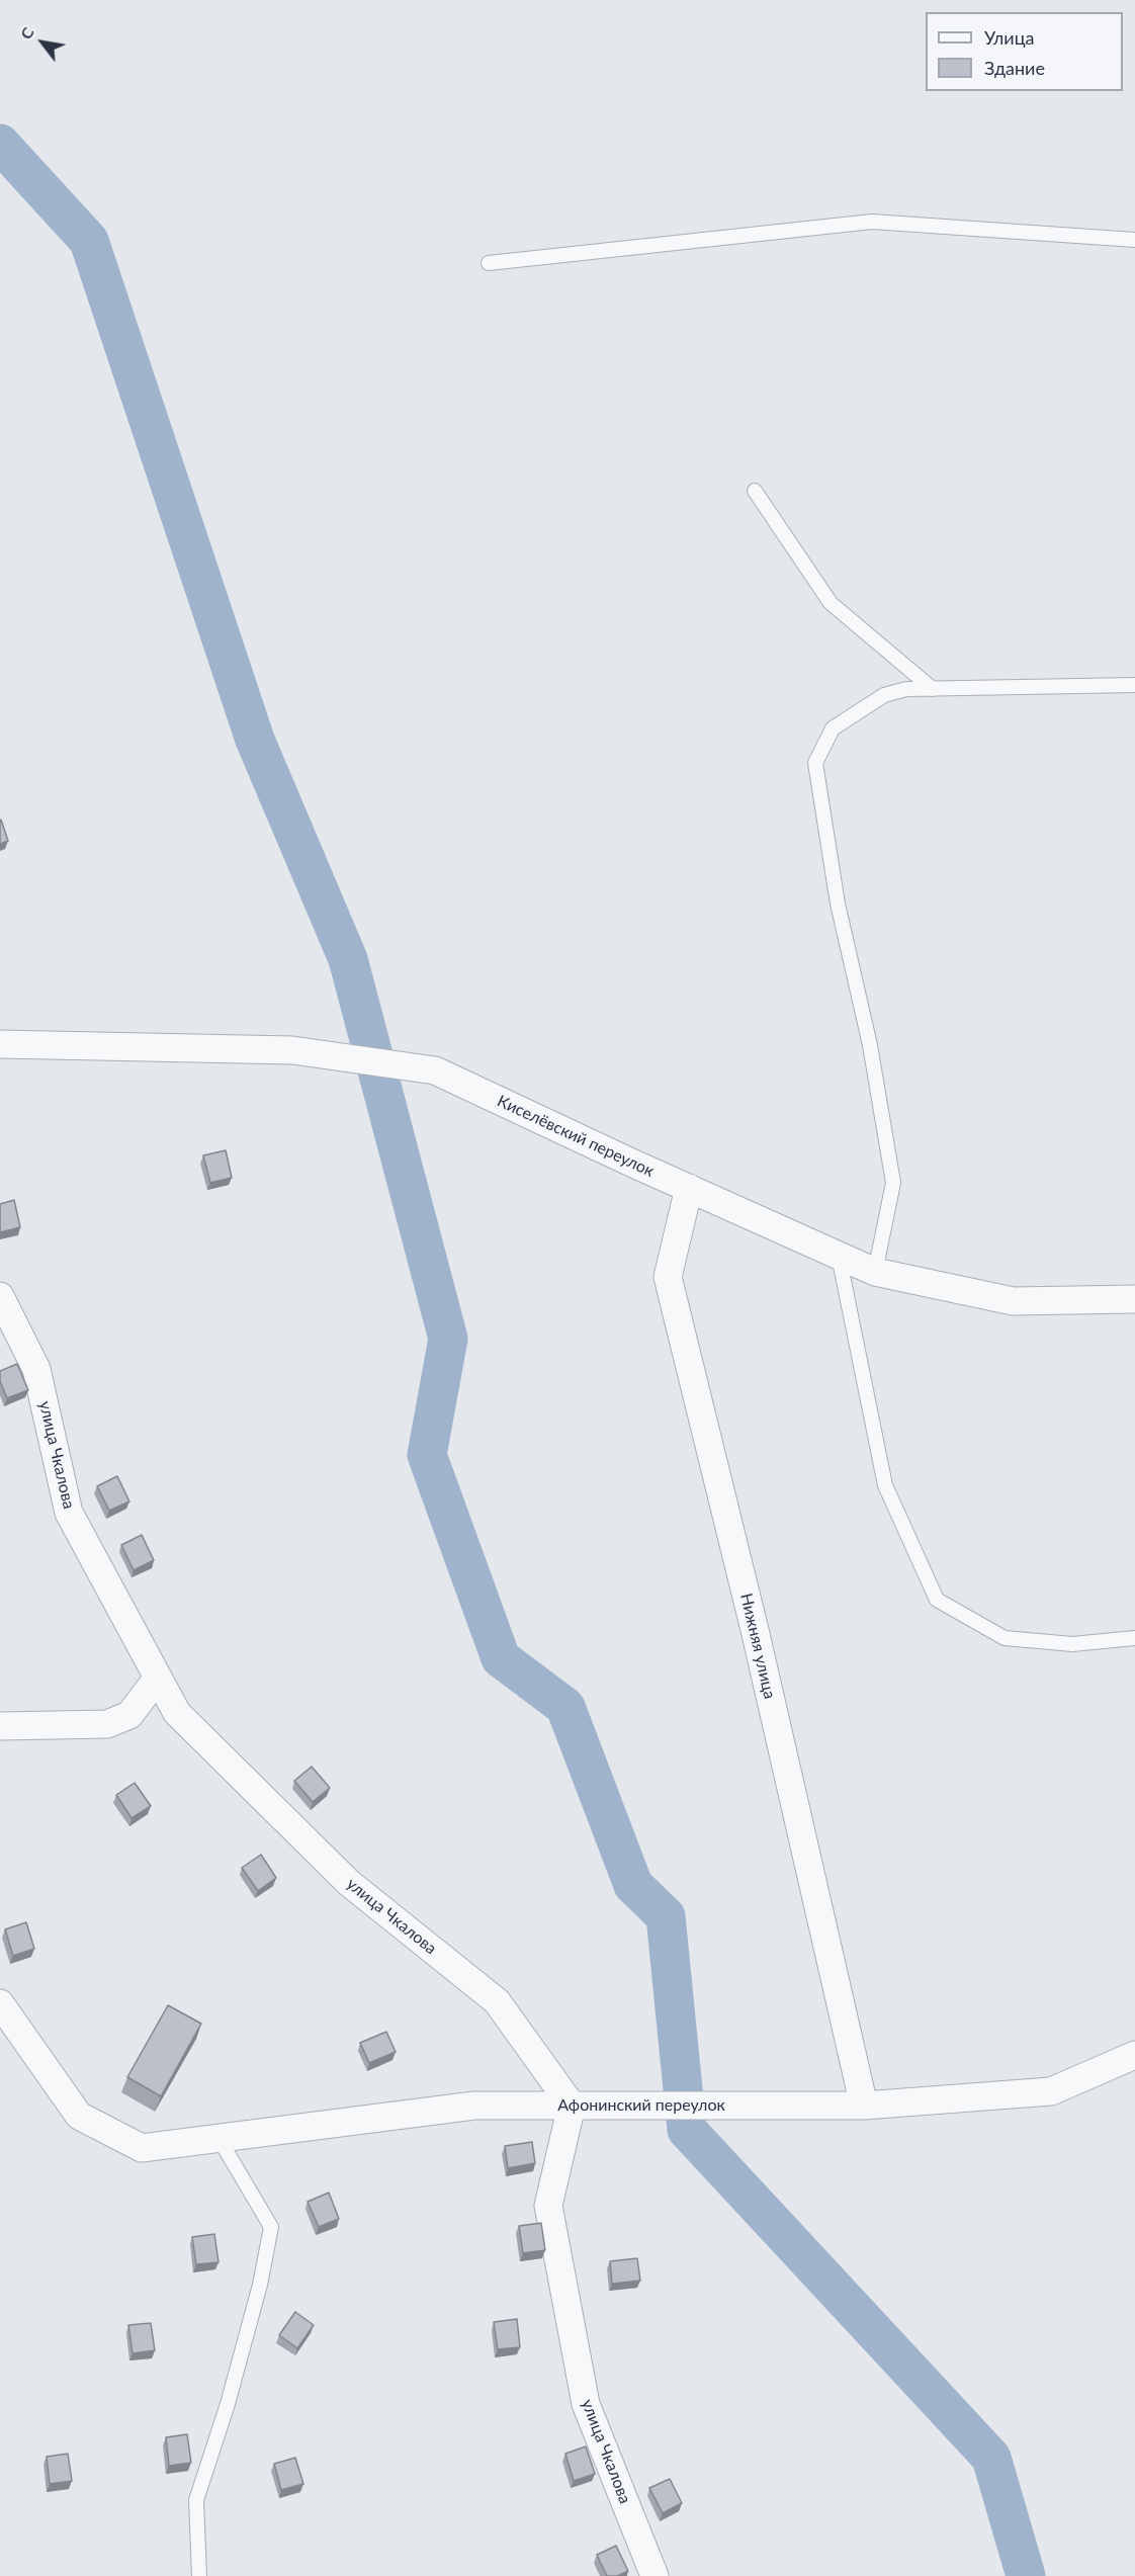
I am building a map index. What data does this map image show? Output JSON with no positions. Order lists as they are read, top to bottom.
{
  "streets": {
    "street": [
      "Киселёвский переулок",
      "улица Чкалова",
      "Нижняя улица",
      "Афонинский переулок"
    ]
  },
  "crossings": [
    ["Киселёвский переулок", "Нижняя улица"],
    ["улица Чкалова", "Афонинский переулок"],
    ["Нижняя улица", "Афонинский переулок"]
  ],
  "legend": ["Улица", "Здание"],
  "north": "top left"
}
